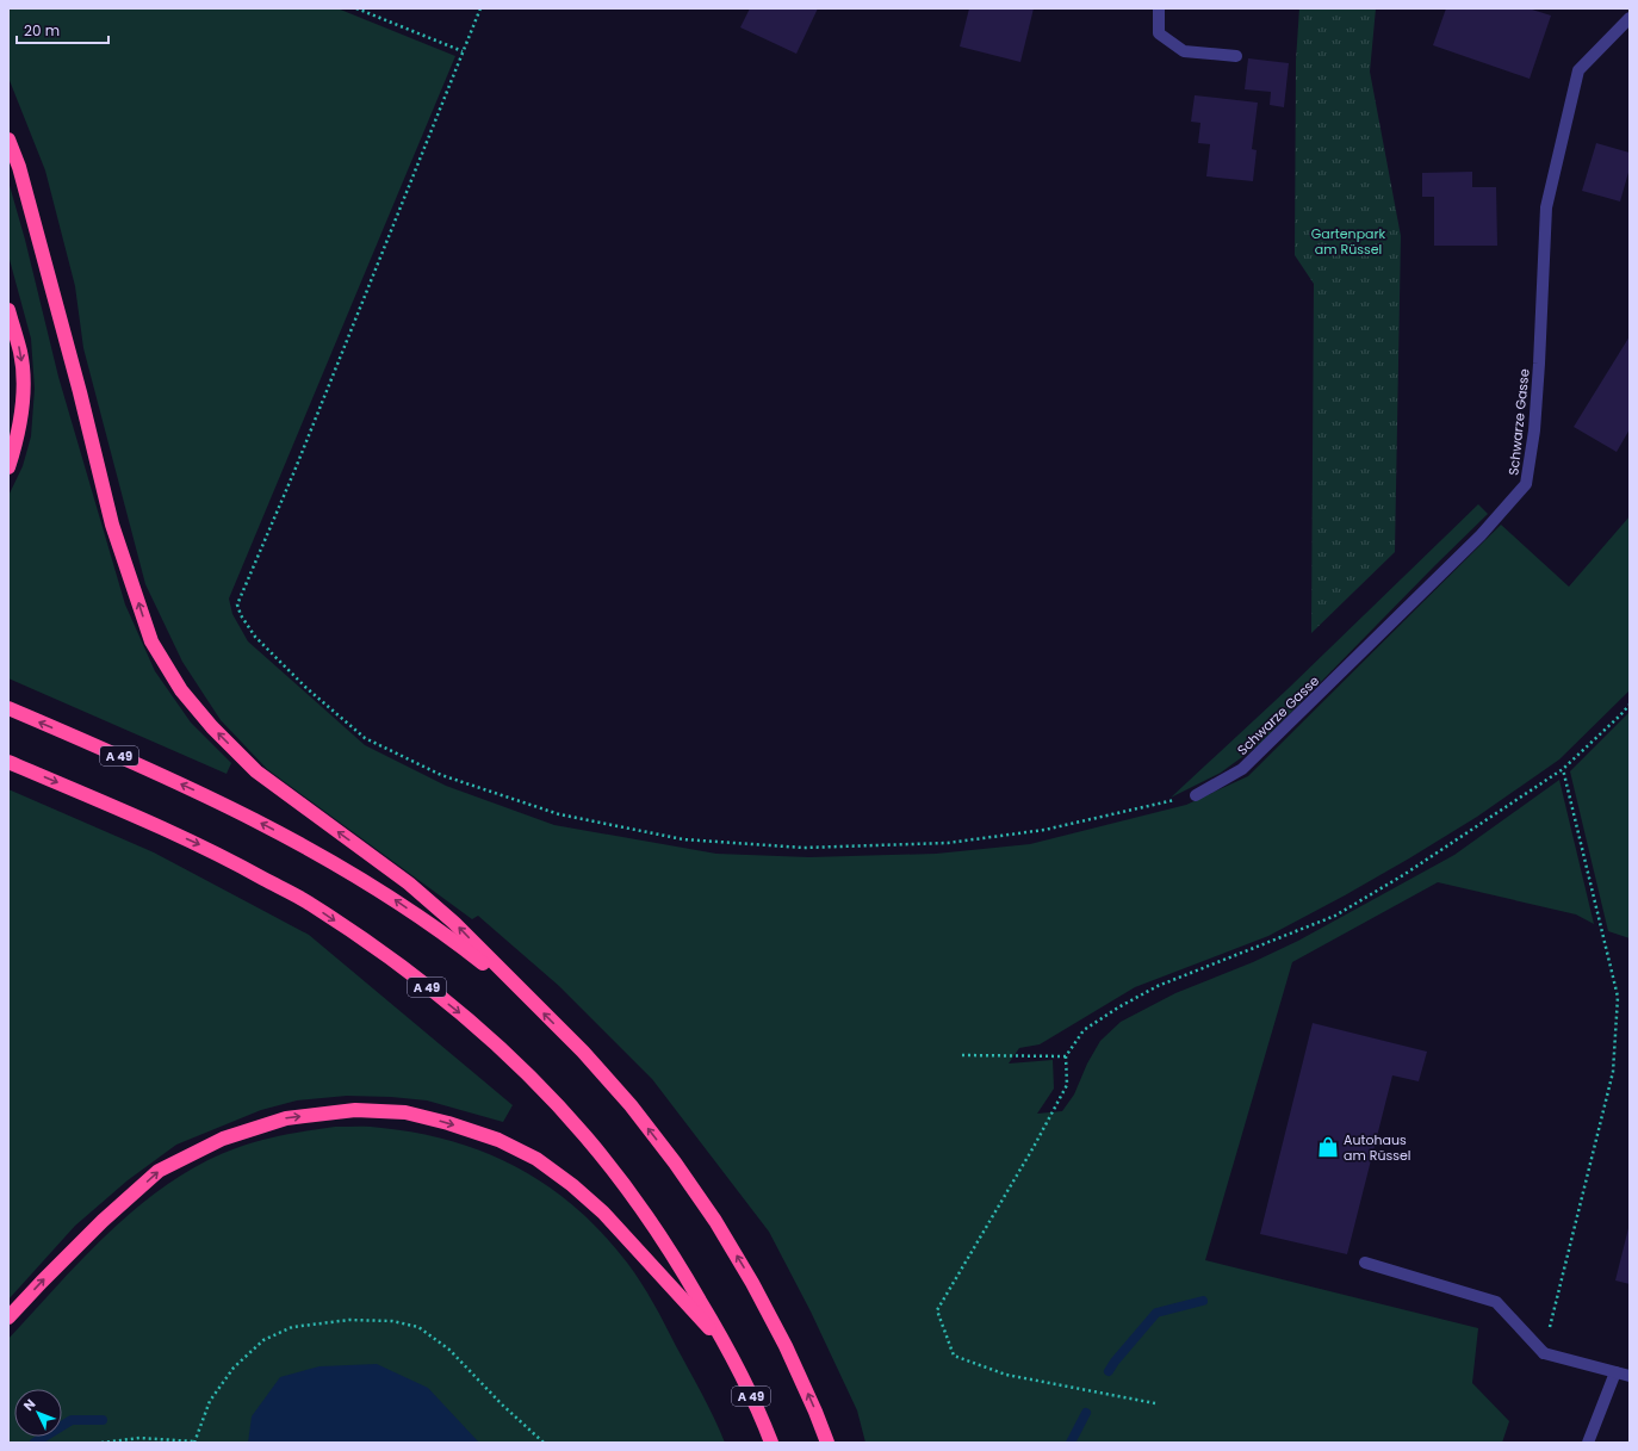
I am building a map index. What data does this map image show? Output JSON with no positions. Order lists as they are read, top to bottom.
{
  "streets": {
    "highway": ["A 49"],
    "street": ["Schwarze Gasse"]
  },
  "parks": ["Gartenpark am Rüssel"],
  "places": {
    "shop": ["Autohaus am Rüssel"]
  },
  "scale_bar": "20 m",
  "north": "top left"
}
